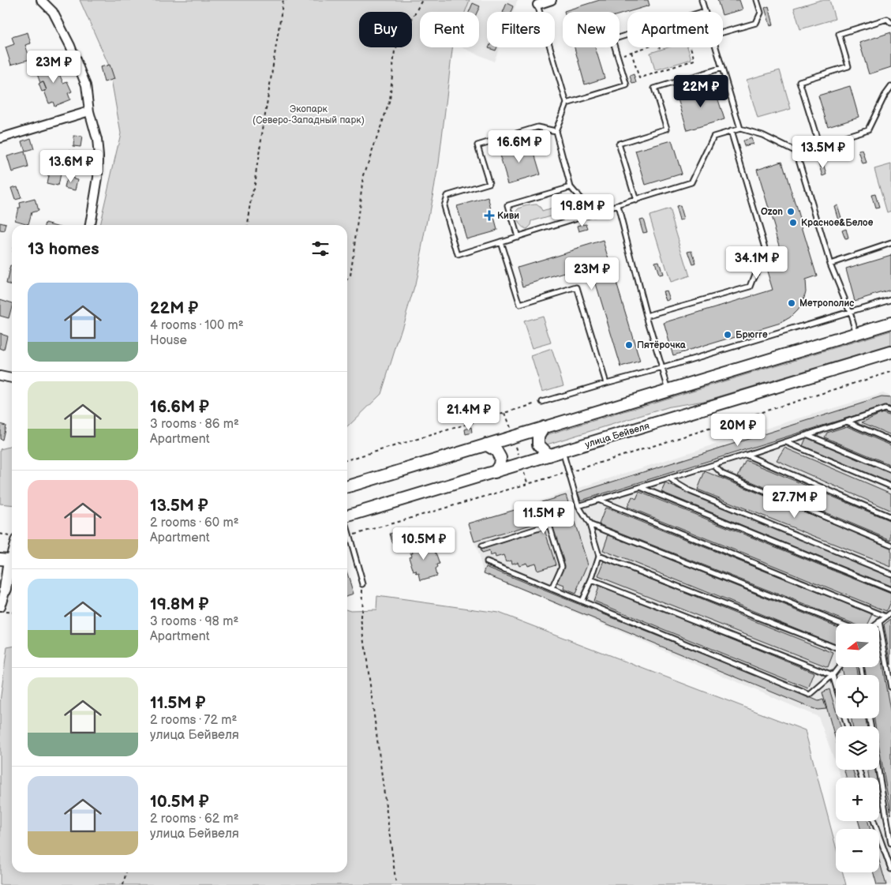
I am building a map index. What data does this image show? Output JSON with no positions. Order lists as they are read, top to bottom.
{
  "streets": {
    "main road": ["улица Бейвеля"]
  },
  "parks": ["Экопарк (Северо-Западный парк)"],
  "places": {
    "other": [
      "Ozon",
      "Красное&Белое",
      "Метрополис",
      "Брюгге",
      "Пятёрочка"
    ],
    "health": ["Киви"]
  },
  "north": "left",
  "page": {
    "chip": [
      "Buy",
      "Rent",
      "Filters",
      "New",
      "Apartment"
    ],
    "price": [
      "23M ₽",
      "22M ₽",
      "16.6M ₽",
      "13.5M ₽",
      "13.6M ₽",
      "19.8M ₽",
      "34.1M ₽",
      "23M ₽",
      "21.4M ₽",
      "20M ₽",
      "27.7M ₽",
      "11.5M ₽",
      "10.5M ₽"
    ],
    "heading": "13 homes",
    "list": [
      {
        "name": "22M ₽",
        "note": "4 rooms · 100 m² · House"
      },
      {
        "name": "16.6M ₽",
        "note": "3 rooms · 86 m² · Apartment"
      },
      {
        "name": "13.5M ₽",
        "note": "2 rooms · 60 m² · Apartment"
      },
      {
        "name": "19.8M ₽",
        "note": "3 rooms · 98 m² · Apartment"
      },
      {
        "name": "11.5M ₽",
        "note": "2 rooms · 72 m² · улица Бейвеля"
      },
      {
        "name": "10.5M ₽",
        "note": "2 rooms · 62 m² · улица Бейвеля"
      }
    ],
    "map_buttons": ["+", "−"]
  }
}
